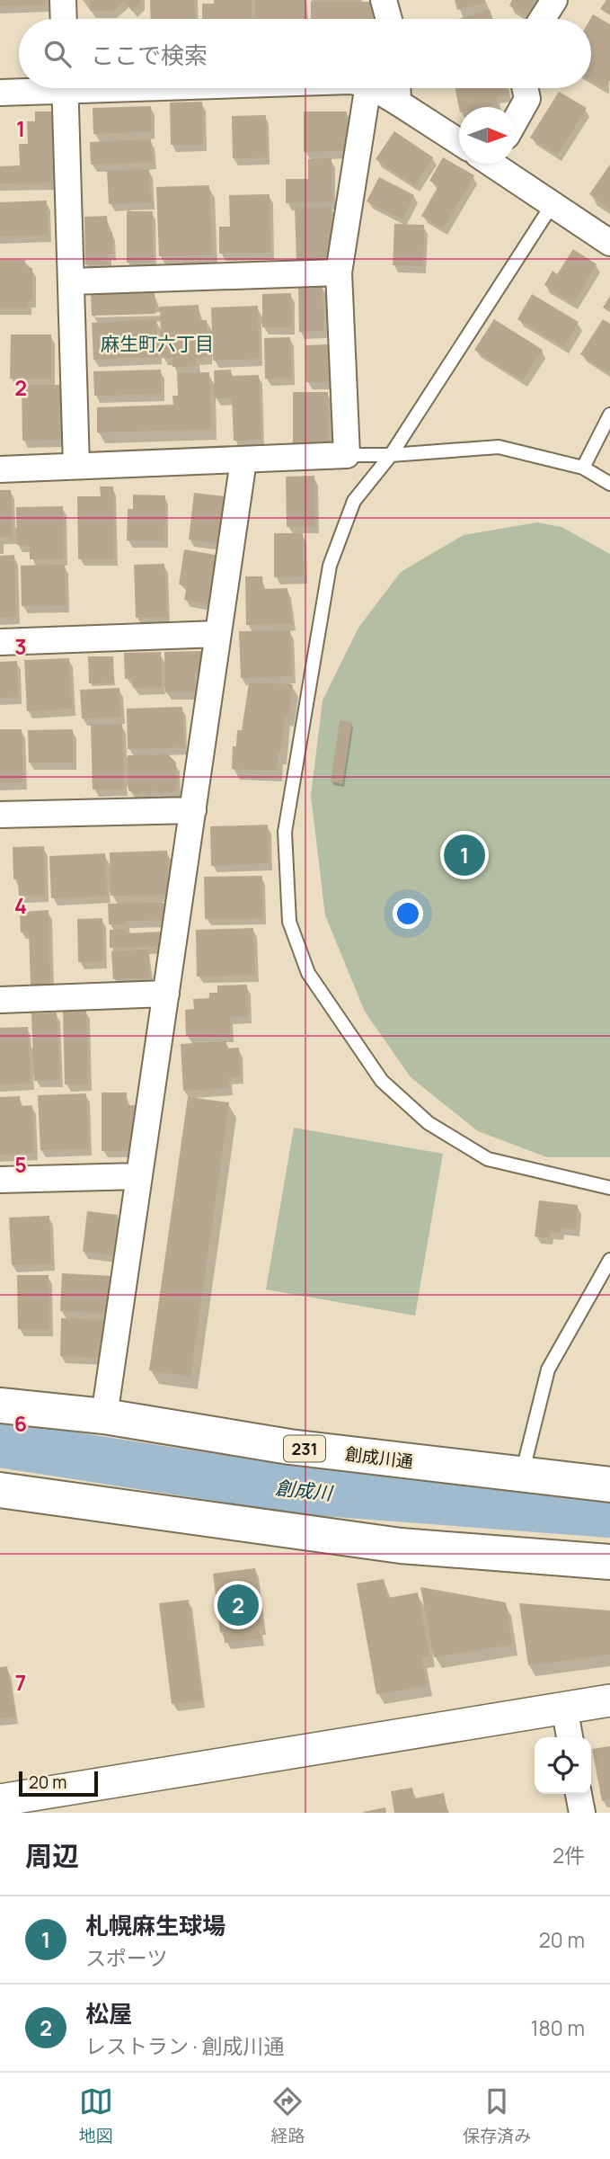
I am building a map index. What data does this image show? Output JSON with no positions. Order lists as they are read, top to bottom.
{
  "streets": {
    "highway": ["231", "創成川通"]
  },
  "districts": ["麻生町六丁目"],
  "water": ["創成川"],
  "scale_bar": "20 m",
  "north": "right",
  "page": {
    "search": "ここで検索",
    "pins": ["1", "2"],
    "scale": "20 m",
    "heading": ["周辺", "2件"],
    "list": [
      {
        "mark": "1",
        "name": "札幌麻生球場",
        "note": "スポーツ",
        "value": "20 m"
      },
      {
        "mark": "2",
        "name": "松屋",
        "note": "レストラン · 創成川通",
        "value": "180 m"
      }
    ],
    "nav": ["地図", "経路", "保存済み"]
  },
  "grid": {
    "rows": [
      "1",
      "2",
      "3",
      "4",
      "5",
      "6",
      "7"
    ]
  }
}
